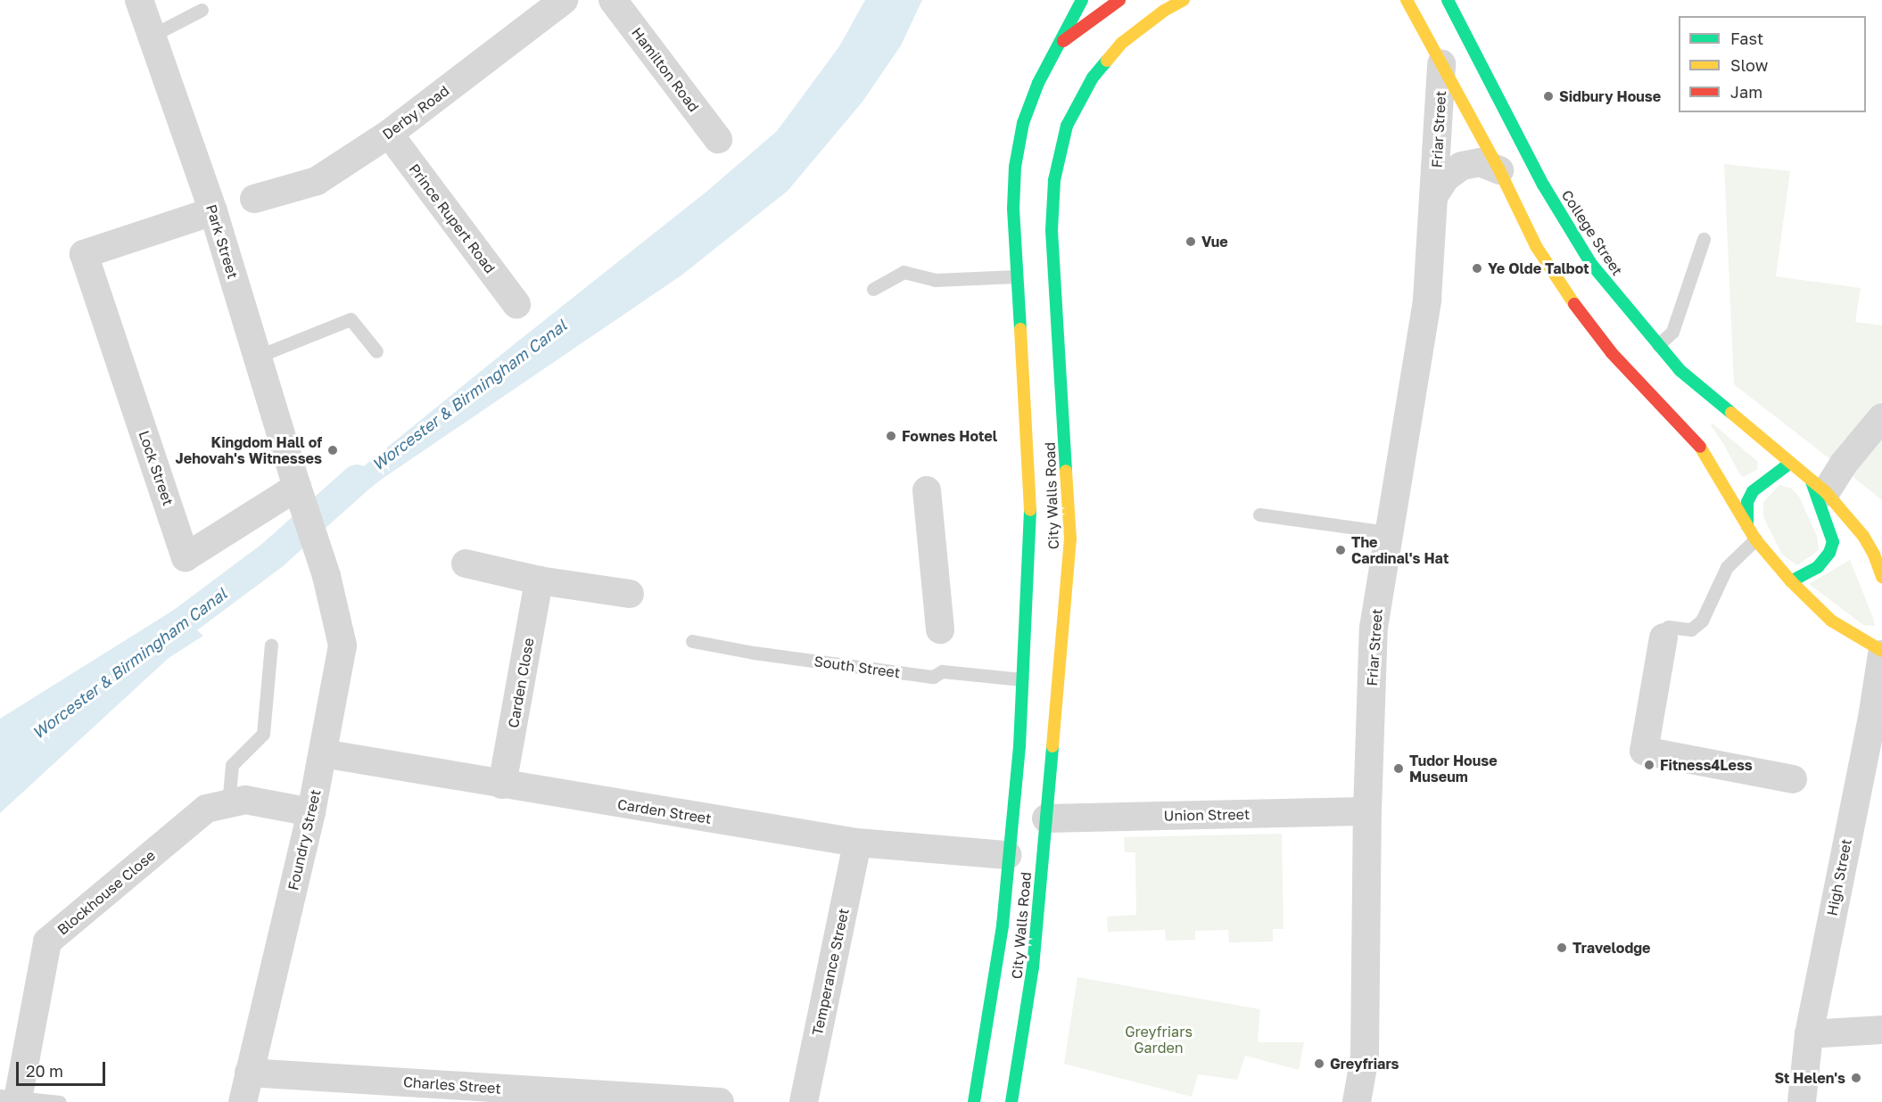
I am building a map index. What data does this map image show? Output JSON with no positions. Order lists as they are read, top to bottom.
{
  "streets": {
    "main road": ["College Street", "City Walls Road"],
    "street": [
      "Hamilton Road",
      "Derby Road",
      "Friar Street",
      "Prince Rupert Road",
      "Park Street",
      "Lock Street",
      "Carden Close",
      "Carden Street",
      "Union Street",
      "Foundry Street",
      "High Street",
      "Blockhouse Close",
      "Temperance Street",
      "Charles Street"
    ],
    "lane": ["South Street"]
  },
  "crossings": [
    ["Derby Road", "Prince Rupert Road"],
    ["Friar Street", "Union Street"],
    ["Park Street", "Lock Street"],
    ["Park Street", "Foundry Street"],
    ["City Walls Road", "South Street"],
    ["City Walls Road", "Carden Street"],
    ["City Walls Road", "Union Street"],
    ["Carden Close", "Carden Street"],
    ["Carden Street", "Foundry Street"],
    ["Carden Street", "Temperance Street"],
    ["Foundry Street", "Blockhouse Close"],
    ["Foundry Street", "Charles Street"]
  ],
  "water": ["Worcester & Birmingham Canal"],
  "parks": ["Greyfriars Garden"],
  "places": [
    "Sidbury House",
    "Vue",
    "Ye Olde Talbot",
    "Fownes Hotel",
    "Kingdom Hall of Jehovah's Witnesses",
    "The Cardinal's Hat",
    "Fitness4Less",
    "Tudor House Museum",
    "Travelodge",
    "Greyfriars",
    "St Helen's"
  ],
  "legend": ["Fast", "Slow", "Jam"],
  "scale_bar": "20 m"
}
